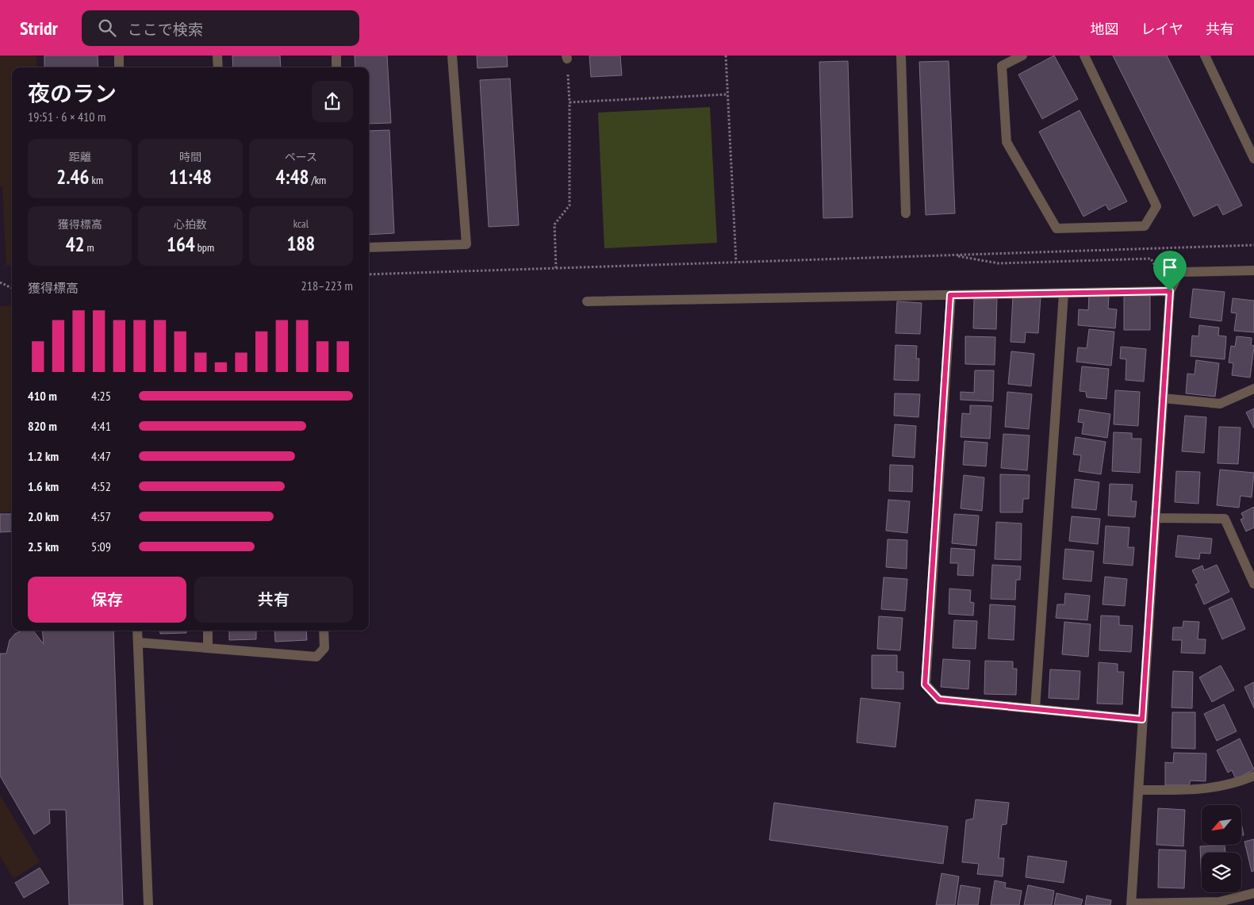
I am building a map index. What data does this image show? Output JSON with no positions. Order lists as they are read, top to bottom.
{
  "north": "bottom left",
  "page": {
    "header": "Stridr",
    "search": "ここで検索",
    "nav": ["地図", "レイヤ", "共有"],
    "heading": ["夜のラン", "19:51 · 6 × 410 m"],
    "stats": [
      ["距離", "2.46 km"],
      ["時間", "11:48"],
      ["ペース", "4:48 /km"],
      ["獲得標高", "42 m"],
      ["心拍数", "164 bpm"],
      ["kcal", "188"]
    ],
    "chart": ["獲得標高", "218–223 m"],
    "list": [
      {
        "name": "410 m",
        "note": "4:25"
      },
      {
        "name": "820 m",
        "note": "4:41"
      },
      {
        "name": "1.2 km",
        "note": "4:47"
      },
      {
        "name": "1.6 km",
        "note": "4:52"
      },
      {
        "name": "2.0 km",
        "note": "4:57"
      },
      {
        "name": "2.5 km",
        "note": "5:09"
      }
    ],
    "buttons": ["保存", "共有"]
  }
}
